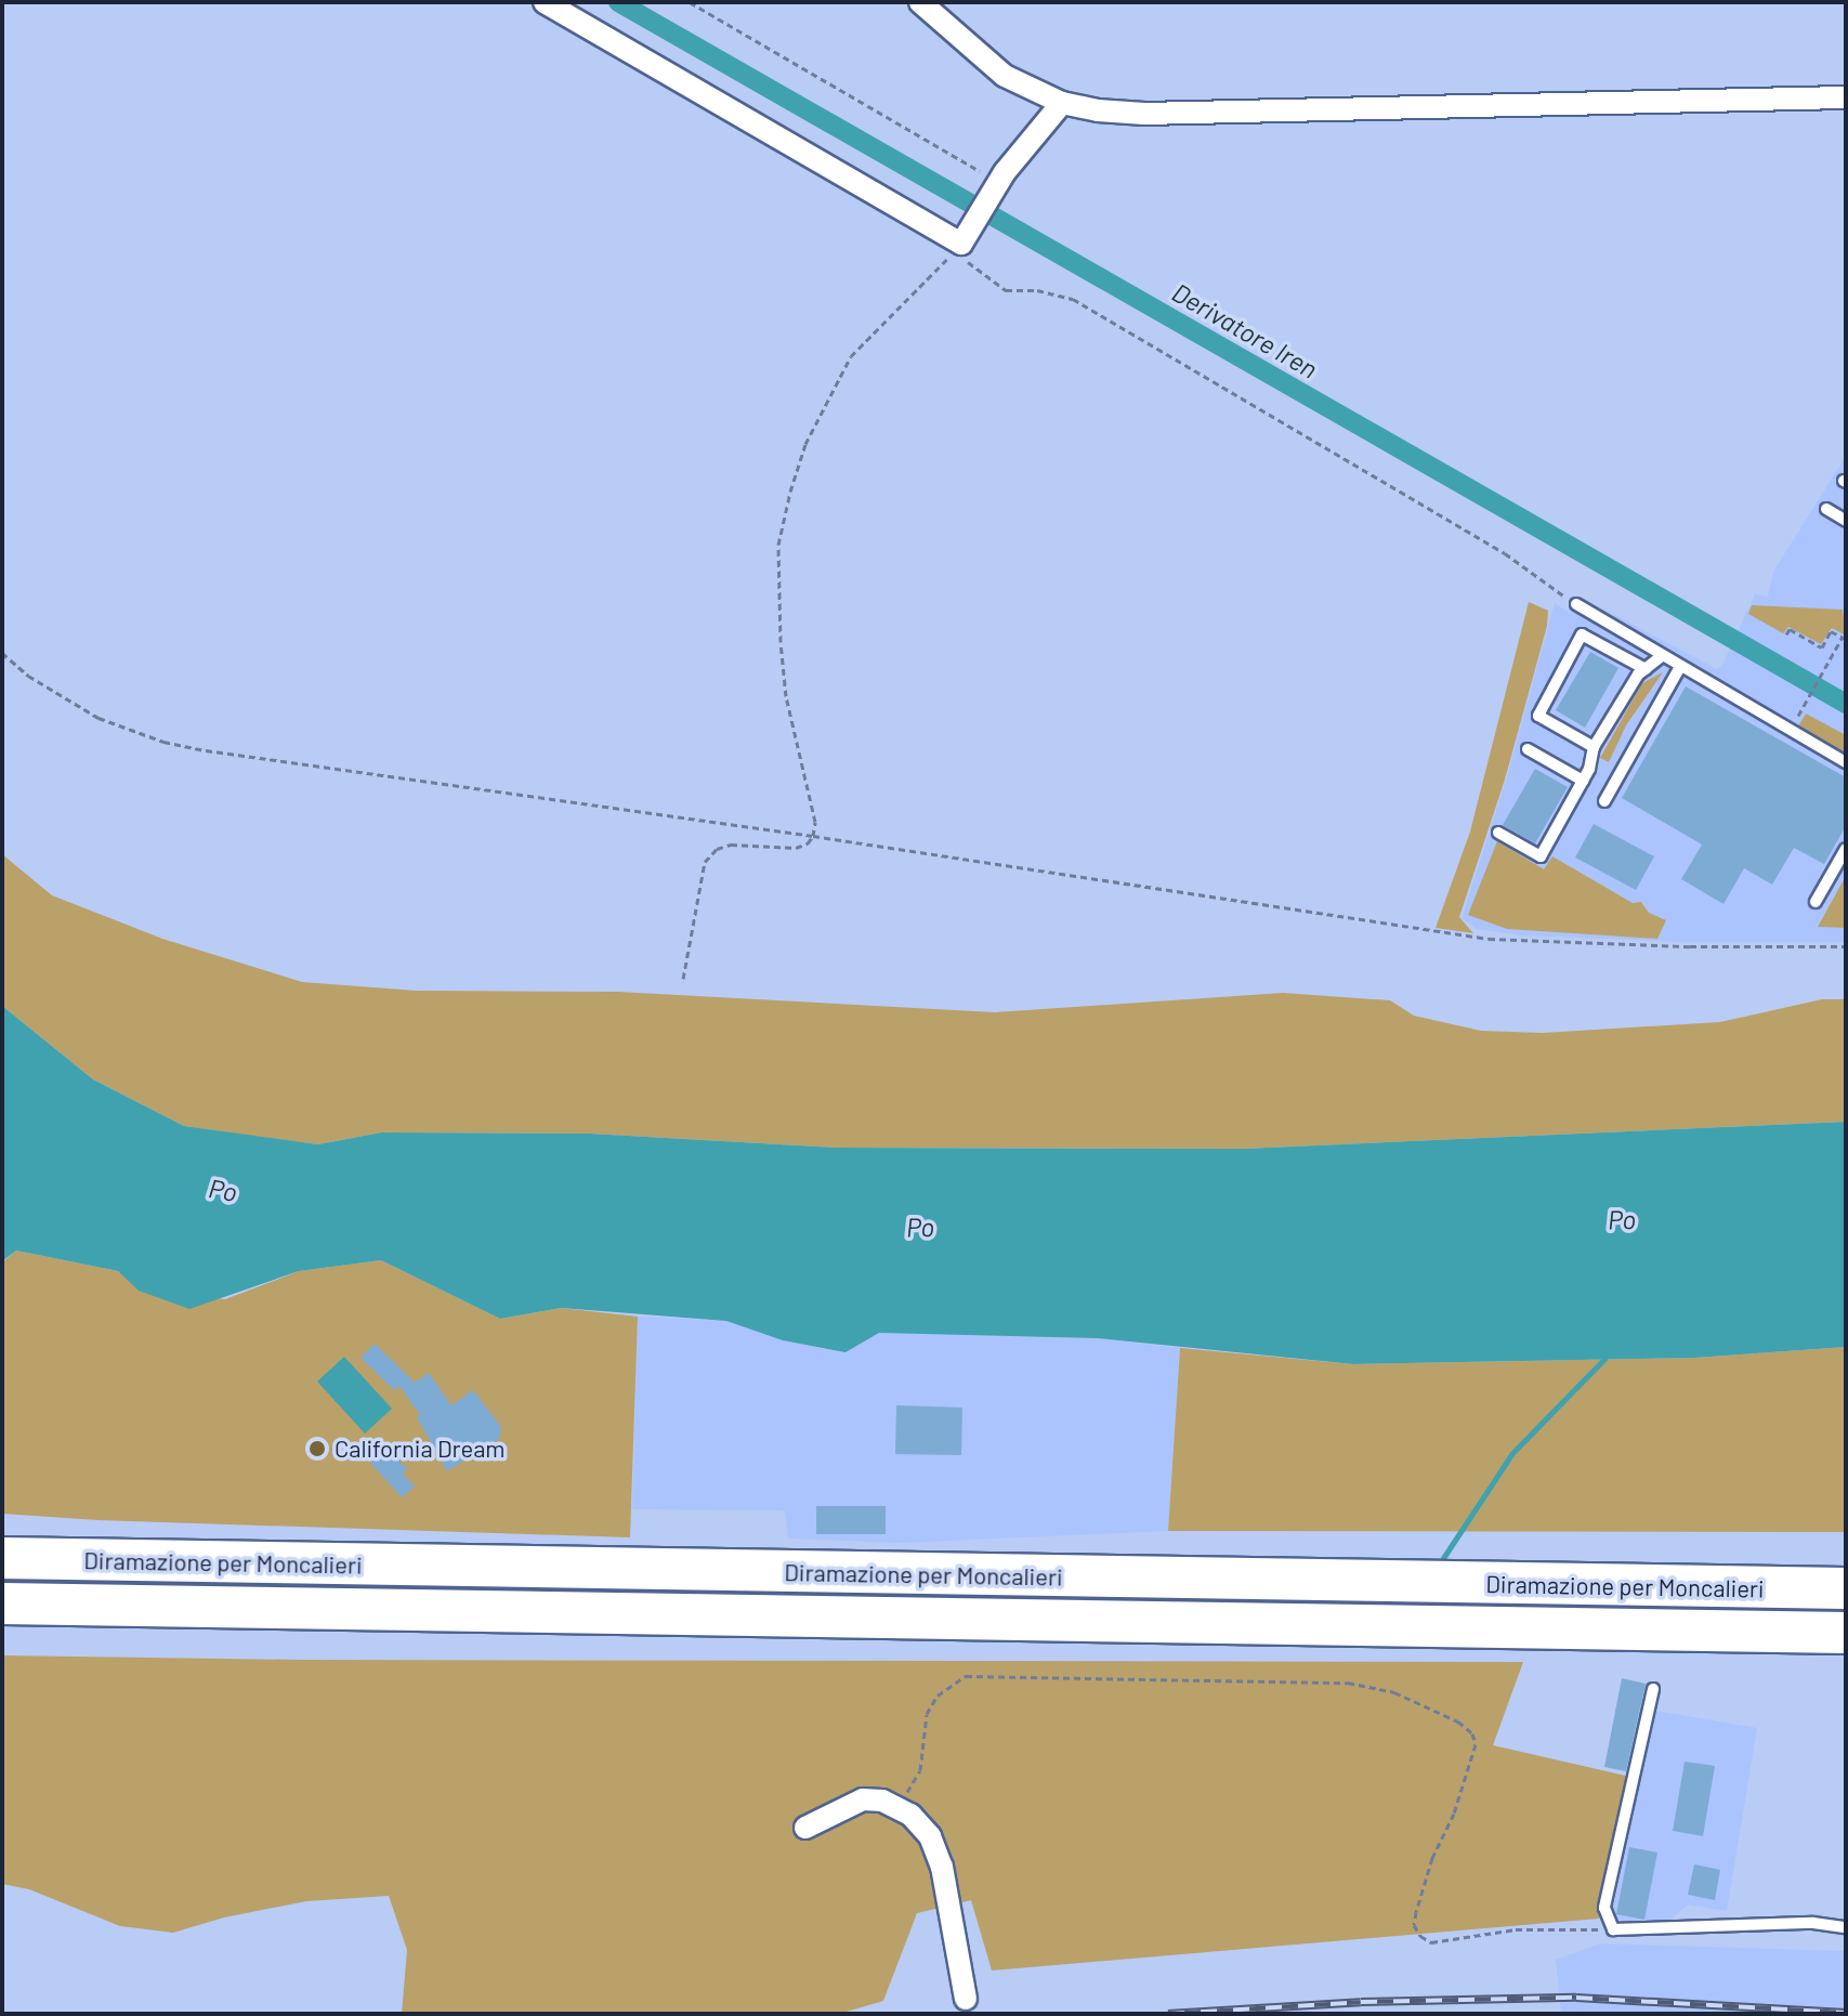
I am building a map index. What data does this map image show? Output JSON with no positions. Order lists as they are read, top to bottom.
{
  "streets": {
    "highway": ["Diramazione per Moncalieri"]
  },
  "water": ["Derivatore Iren", "Po"],
  "places": ["California Dream"]
}
